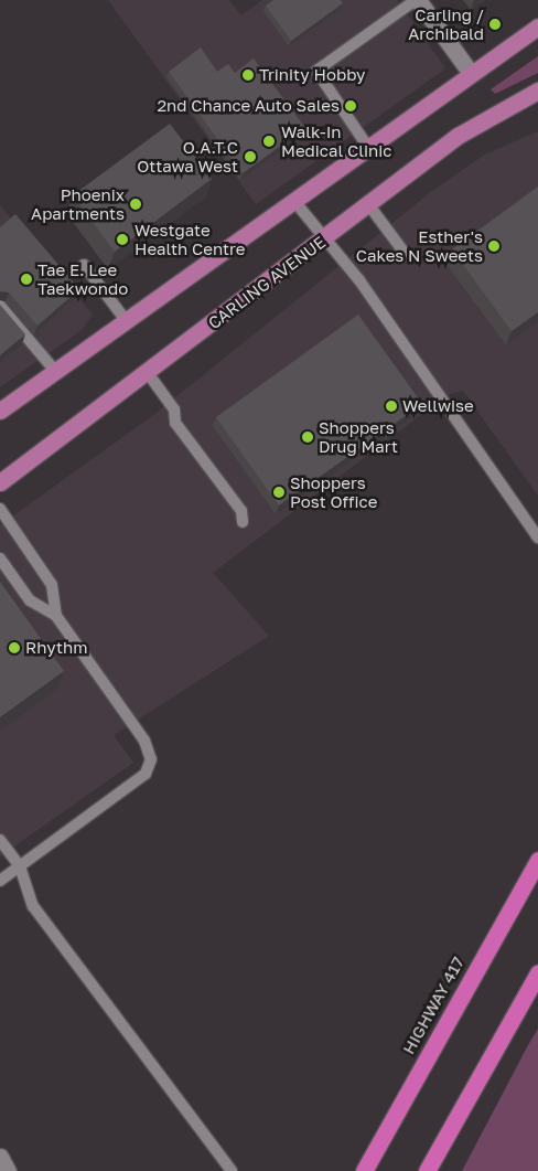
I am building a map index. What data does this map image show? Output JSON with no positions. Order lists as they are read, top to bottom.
{
  "streets": {
    "highway": ["HIGHWAY 417"],
    "main road": ["CARLING AVENUE"]
  },
  "places": [
    "Carling / Archibald",
    "Trinity Hobby",
    "2nd Chance Auto Sales",
    "Walk-In Medical Clinic",
    "O.A.T.C Ottawa West",
    "Phoenix Apartments",
    "Westgate Health Centre",
    "Esther's Cakes N Sweets",
    "Tae E. Lee Taekwondo",
    "Wellwise",
    "Shoppers Drug Mart",
    "Shoppers Post Office",
    "Rhythm"
  ]
}
